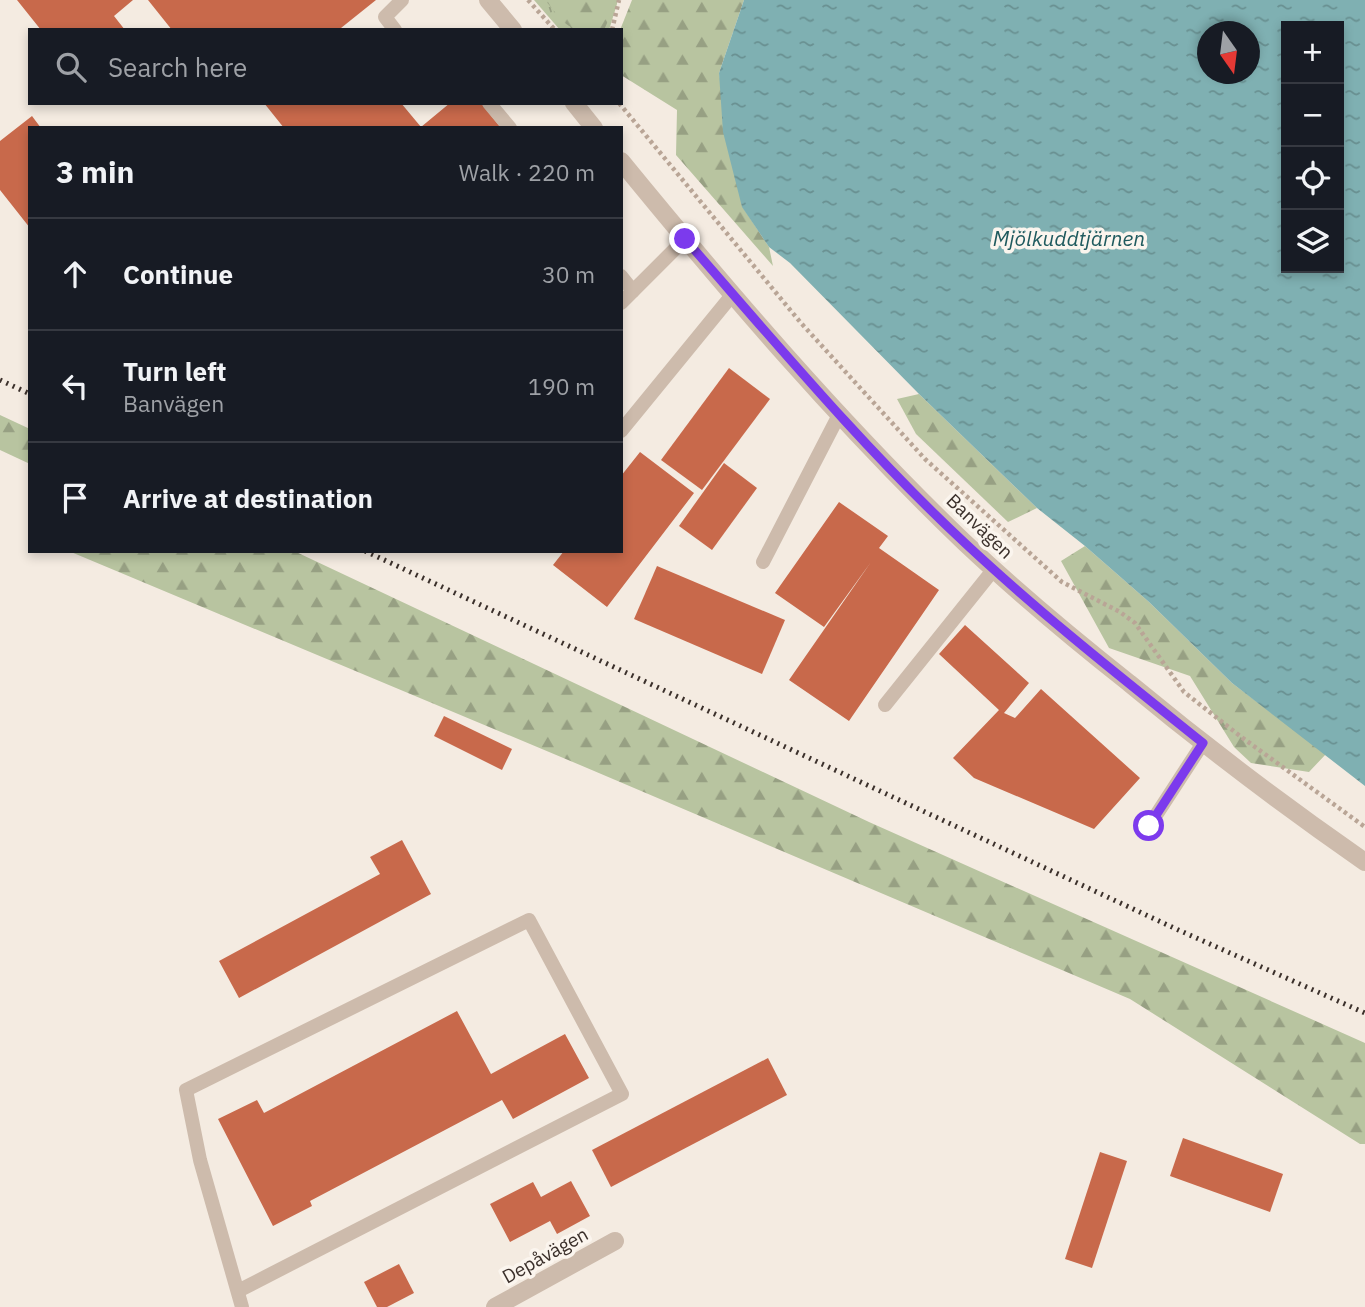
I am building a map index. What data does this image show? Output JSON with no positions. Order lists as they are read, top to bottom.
{
  "streets": {
    "street": ["Banvägen", "Depåvägen"]
  },
  "water": ["Mjölkuddtjärnen"],
  "north": "bottom",
  "page": {
    "map_buttons": ["+", "−"],
    "search": "Search here",
    "heading": ["3 min", "Walk · 220 m"],
    "list": [
      ["Continue", "30 m"],
      ["Turn left", "Banvägen", "190 m"],
      "Arrive at destination"
    ]
  }
}
